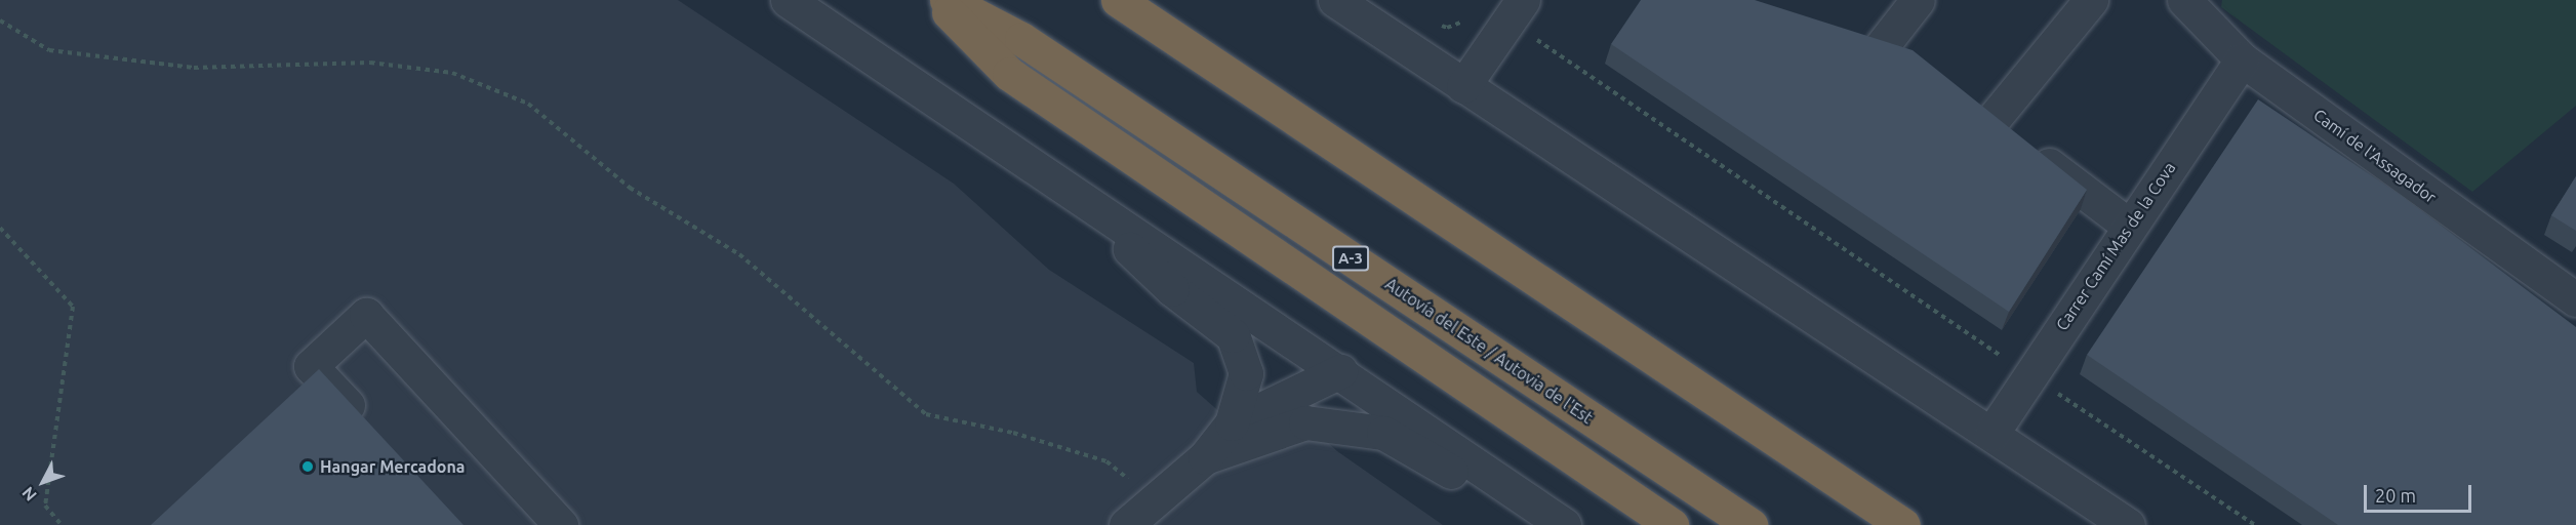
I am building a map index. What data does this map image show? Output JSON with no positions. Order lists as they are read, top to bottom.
{
  "streets": {
    "highway": ["A-3", "Autovía del Este / Autovia de l'Est"],
    "street": ["Camí de l'Assagador", "Carrer Camí Mas de la Cova"]
  },
  "crossings": [
    ["Camí de l'Assagador", "Carrer Camí Mas de la Cova"]
  ],
  "places": ["Hangar Mercadona"],
  "scale_bar": "20 m",
  "north": "bottom left"
}
